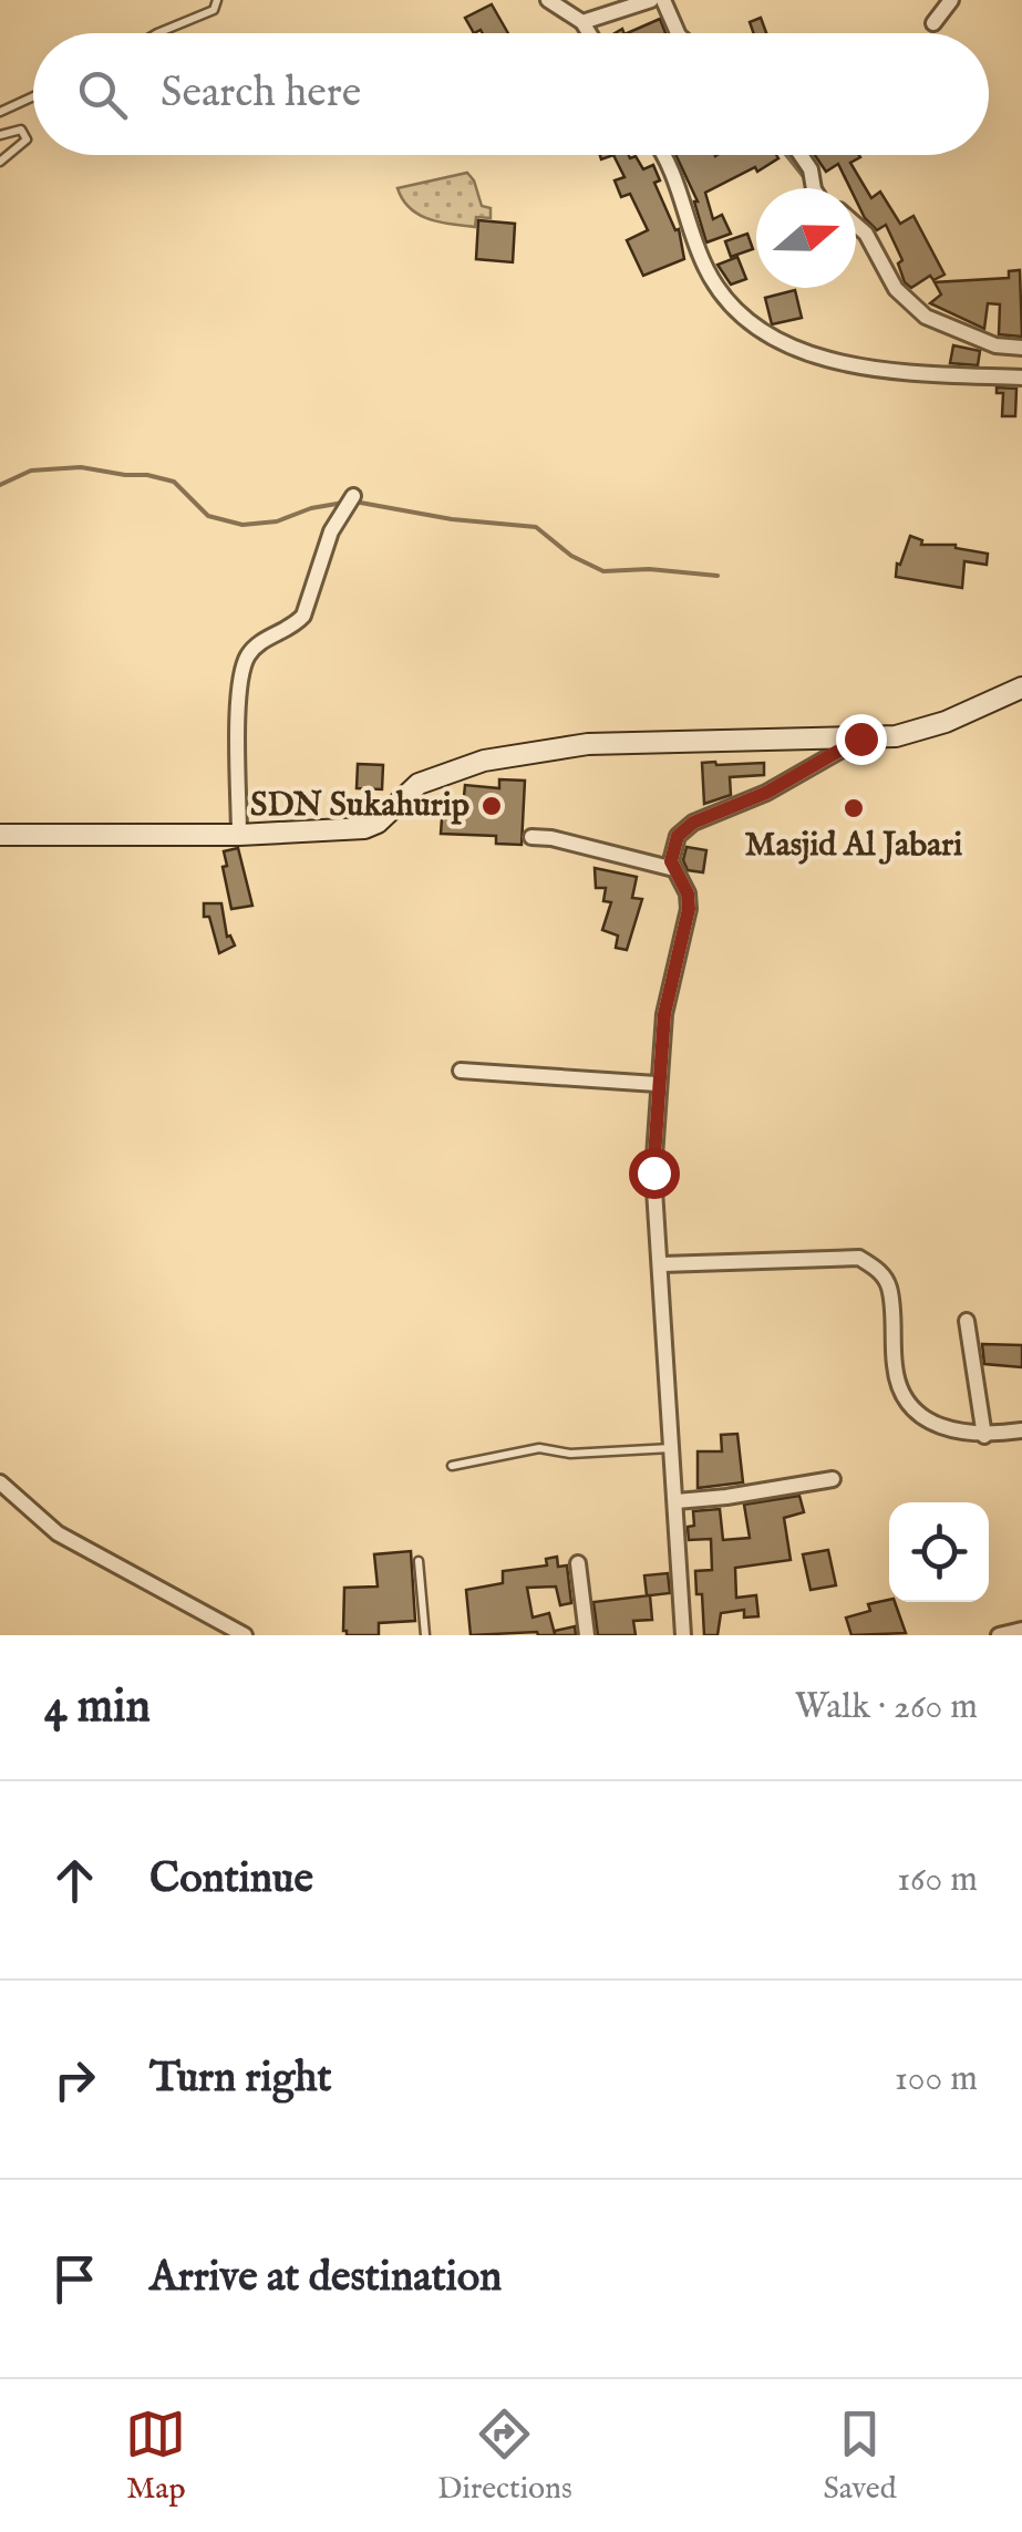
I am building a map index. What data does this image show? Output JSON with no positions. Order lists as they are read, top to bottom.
{
  "places": ["SDN Sukahurip", "Masjid Al Jabari"],
  "north": "right",
  "page": {
    "search": "Search here",
    "heading": ["4 min", "Walk · 260 m"],
    "list": [
      ["Continue", "160 m"],
      ["Turn right", "100 m"],
      "Arrive at destination"
    ],
    "nav": ["Map", "Directions", "Saved"]
  }
}
